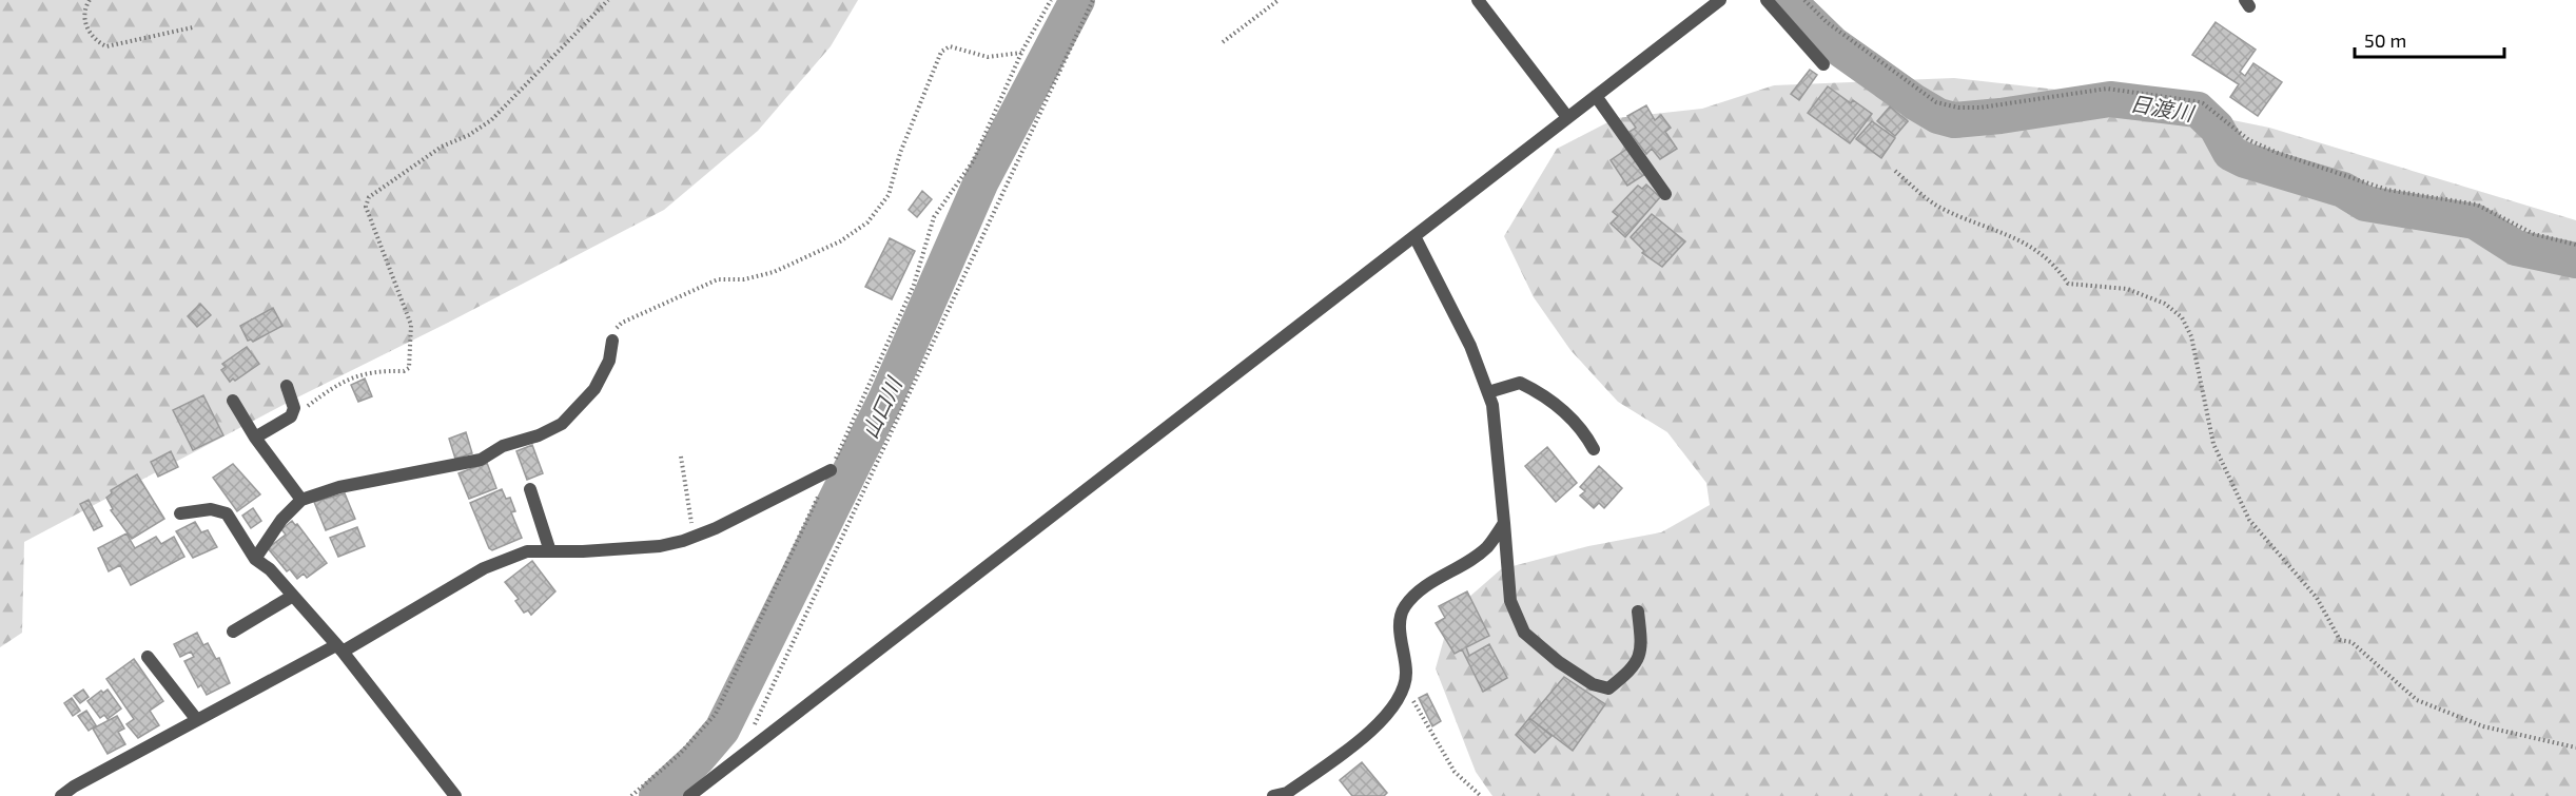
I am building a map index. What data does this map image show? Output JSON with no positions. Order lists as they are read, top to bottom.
{
  "water": ["日渡川", "山口川"],
  "scale_bar": "50 m"
}
